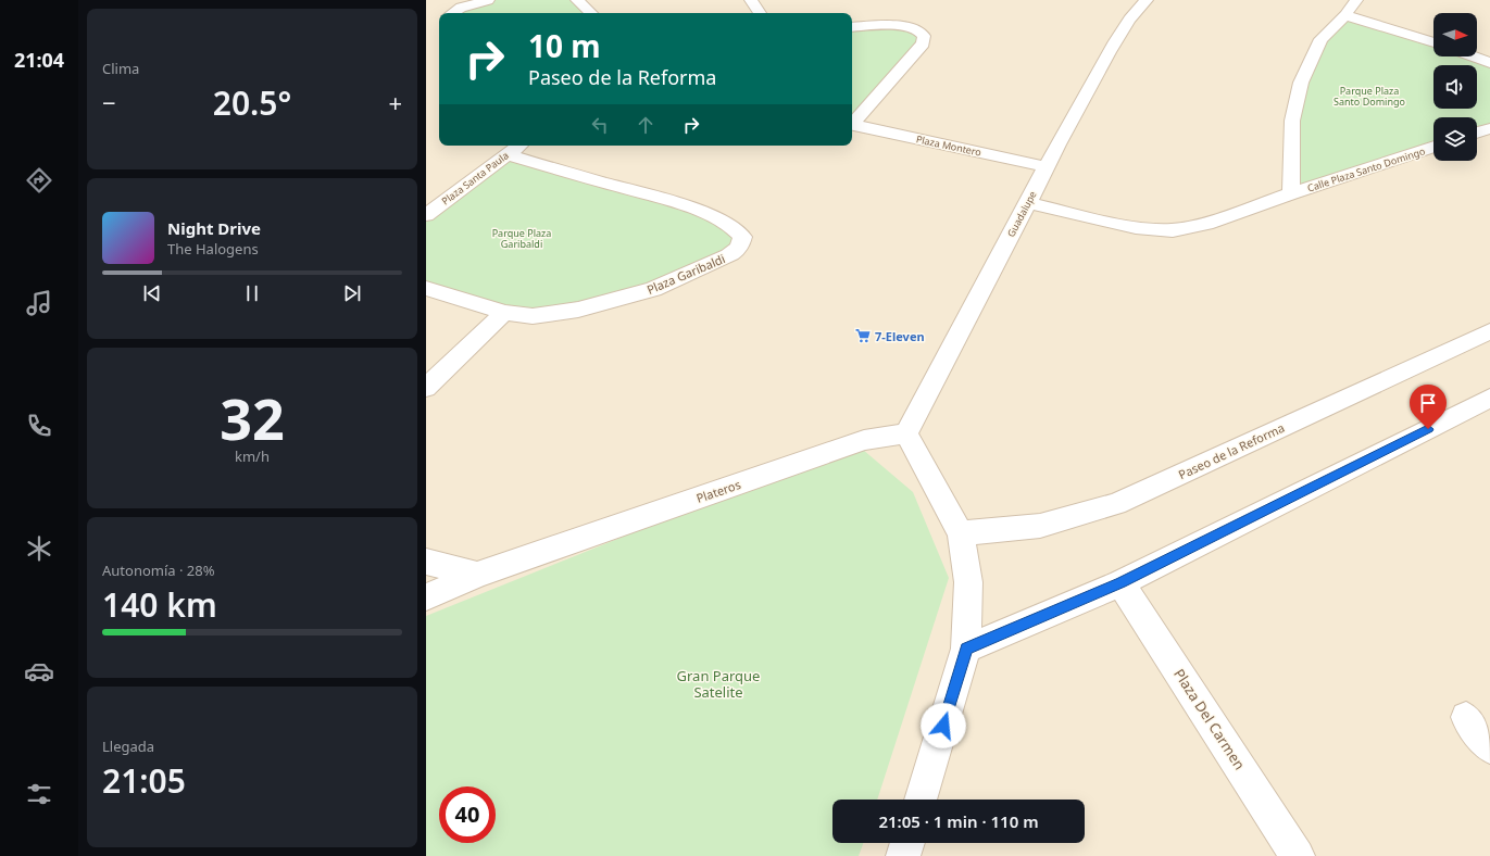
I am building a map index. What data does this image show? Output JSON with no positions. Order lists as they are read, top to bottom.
{
  "streets": {
    "street": [
      "Plaza Montero",
      "Calle Plaza Santo Domingo",
      "Plaza Santa Paula",
      "Guadalupe",
      "Plaza Garibaldi",
      "Paseo de la Reforma",
      "Plateros",
      "Plaza Del Carmen"
    ]
  },
  "crossings": [
    ["Plaza Montero", "Guadalupe"],
    ["Calle Plaza Santo Domingo", "Guadalupe"],
    ["Plaza Santa Paula", "Plaza Garibaldi"],
    ["Guadalupe", "Plateros"]
  ],
  "parks": ["Parque Plaza Santo Domingo", "Parque Plaza Garibaldi", "Gran Parque Satelite"],
  "places": {
    "supermarket": ["7-Eleven"]
  },
  "north": "right",
  "page": {
    "tabs": "21:04",
    "tile": [
      "Clima",
      ["32", "km/h"],
      ["Autonomía · 28%", "140 km"],
      ["Llegada", "21:05"]
    ],
    "turn": ["10 m", "Paseo de la Reforma"],
    "heat": ["−", "20.5°", "+"],
    "song": ["Night Drive", "The Halogens"],
    "limit": "40",
    "trip": "21:05 · 1 min · 110 m"
  }
}
